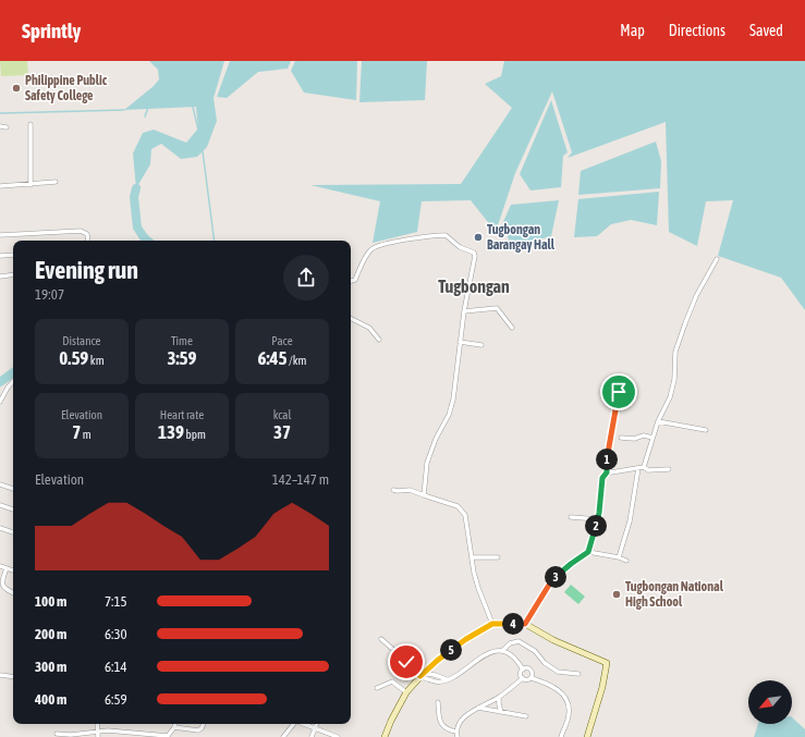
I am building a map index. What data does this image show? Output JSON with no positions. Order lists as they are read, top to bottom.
{
  "districts": ["Tugbongan"],
  "places": ["Philippine Public Safety College", "Tugbongan Barangay Hall", "Tugbongan National High School"],
  "north": "bottom left",
  "page": {
    "header": "Sprintly",
    "nav": ["Map", "Directions", "Saved"],
    "heading": ["Evening run", "19:07"],
    "stats": [
      ["Distance", "0.59 km"],
      ["Time", "3:59"],
      ["Pace", "6:45 /km"],
      ["Elevation", "7 m"],
      ["Heart rate", "139 bpm"],
      ["kcal", "37"]
    ],
    "pins": [
      "1",
      "2",
      "3",
      "4",
      "5"
    ],
    "chart": ["Elevation", "142–147 m"],
    "list": [
      {
        "name": "100 m",
        "note": "7:15"
      },
      {
        "name": "200 m",
        "note": "6:30"
      },
      {
        "name": "300 m",
        "note": "6:14"
      },
      {
        "name": "400 m",
        "note": "6:59"
      }
    ]
  }
}
